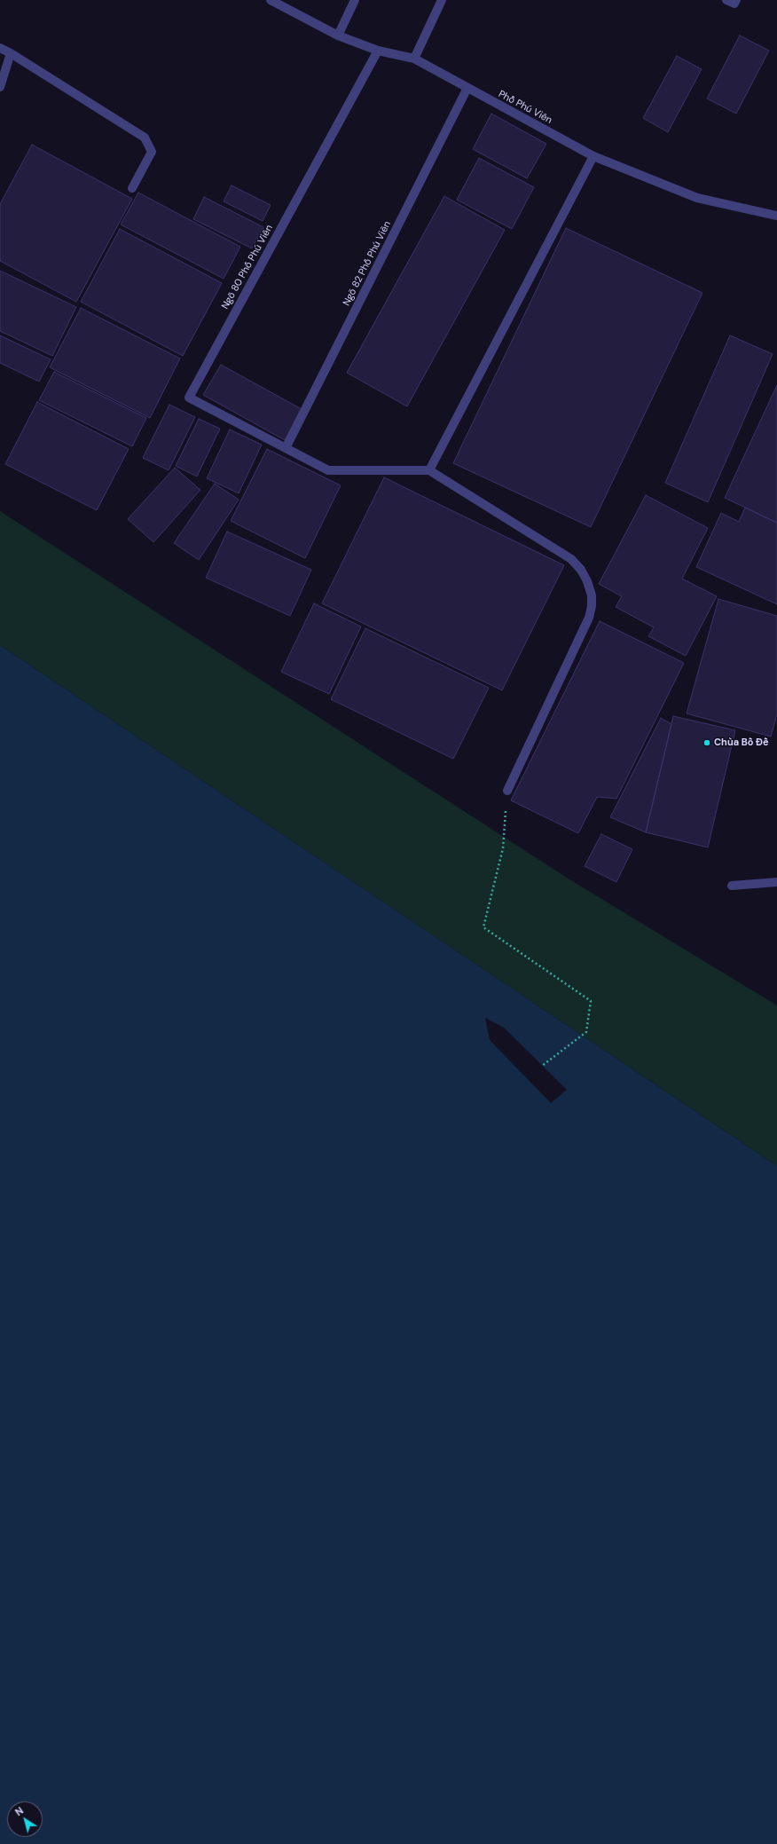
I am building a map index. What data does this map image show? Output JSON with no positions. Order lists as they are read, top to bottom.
{
  "streets": {
    "street": ["Phố Phú Viên", "Ngõ 82 Phố Phú Viên", "Ngõ 80 Phố Phú Viên"]
  },
  "crossings": [
    ["Phố Phú Viên", "Ngõ 82 Phố Phú Viên"],
    ["Phố Phú Viên", "Ngõ 80 Phố Phú Viên"],
    ["Ngõ 82 Phố Phú Viên", "Ngõ 80 Phố Phú Viên"]
  ],
  "places": ["Chùa Bồ Đề"],
  "north": "top left"
}
